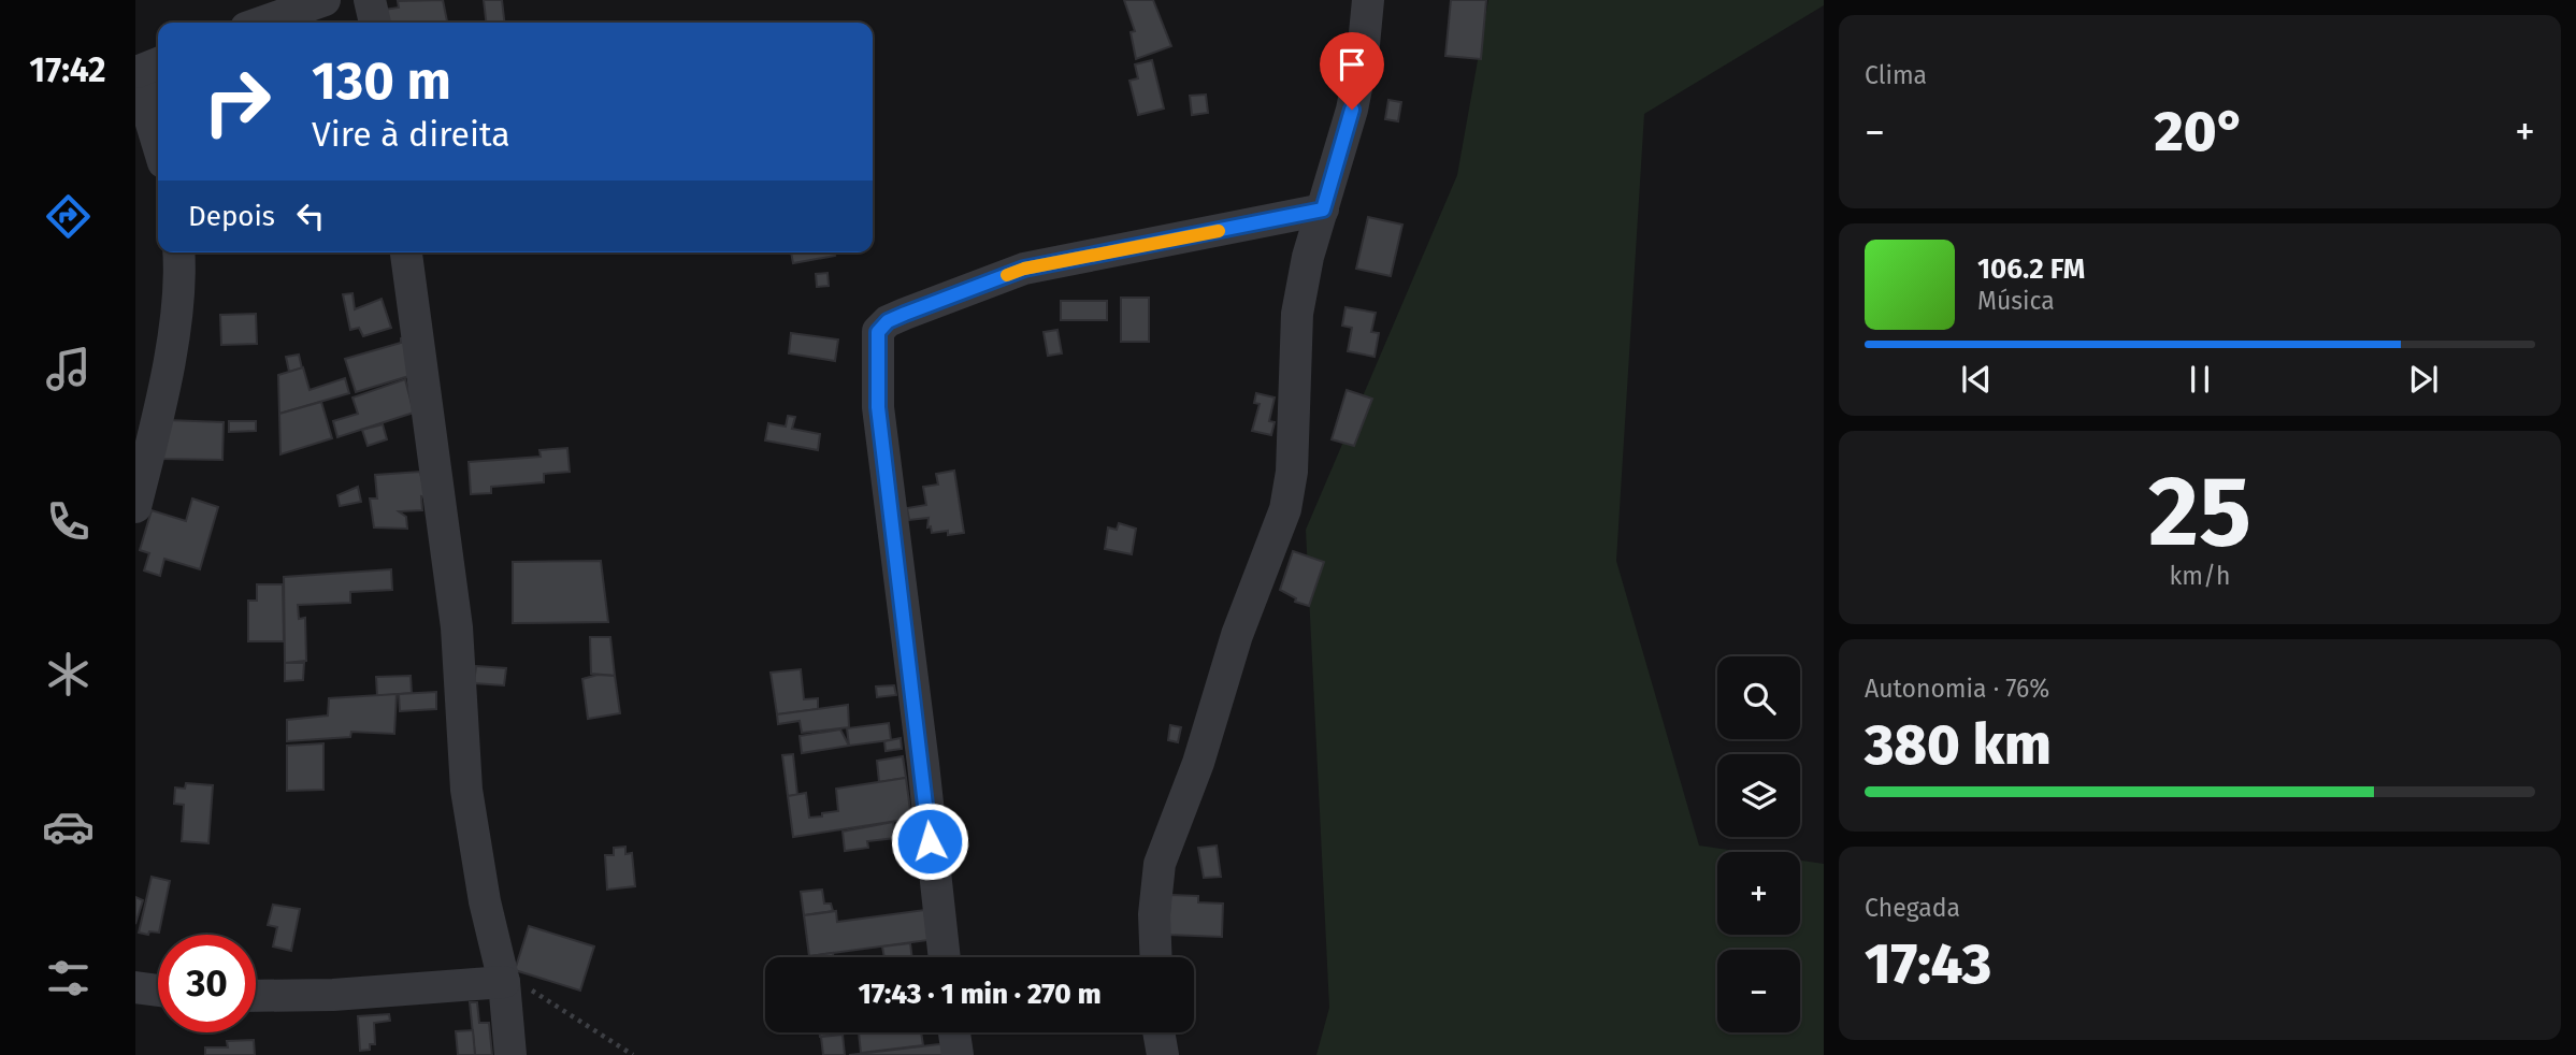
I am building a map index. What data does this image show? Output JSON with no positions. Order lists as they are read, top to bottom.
{
  "page": {
    "tabs": "17:42",
    "tile": [
      "Clima",
      ["25", "km/h"],
      ["Autonomia · 76%", "380 km"],
      ["Chegada", "17:43"]
    ],
    "turn": ["130 m", "Vire à direita"],
    "heat": ["−", "20°", "+"],
    "then": "Depois",
    "song": ["106.2 FM", "Música"],
    "map_buttons": ["+", "−"],
    "limit": "30",
    "trip": "17:43 · 1 min · 270 m"
  }
}
